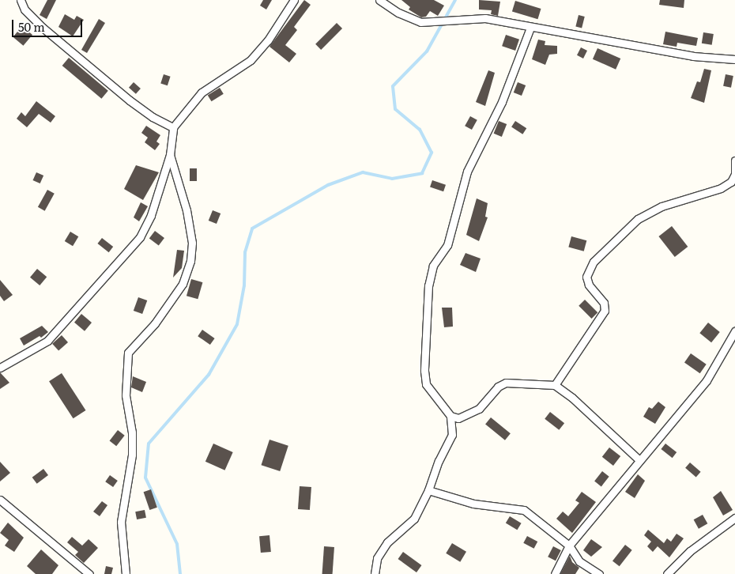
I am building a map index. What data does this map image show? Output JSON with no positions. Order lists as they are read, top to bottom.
{
  "scale_bar": "50 m"
}
